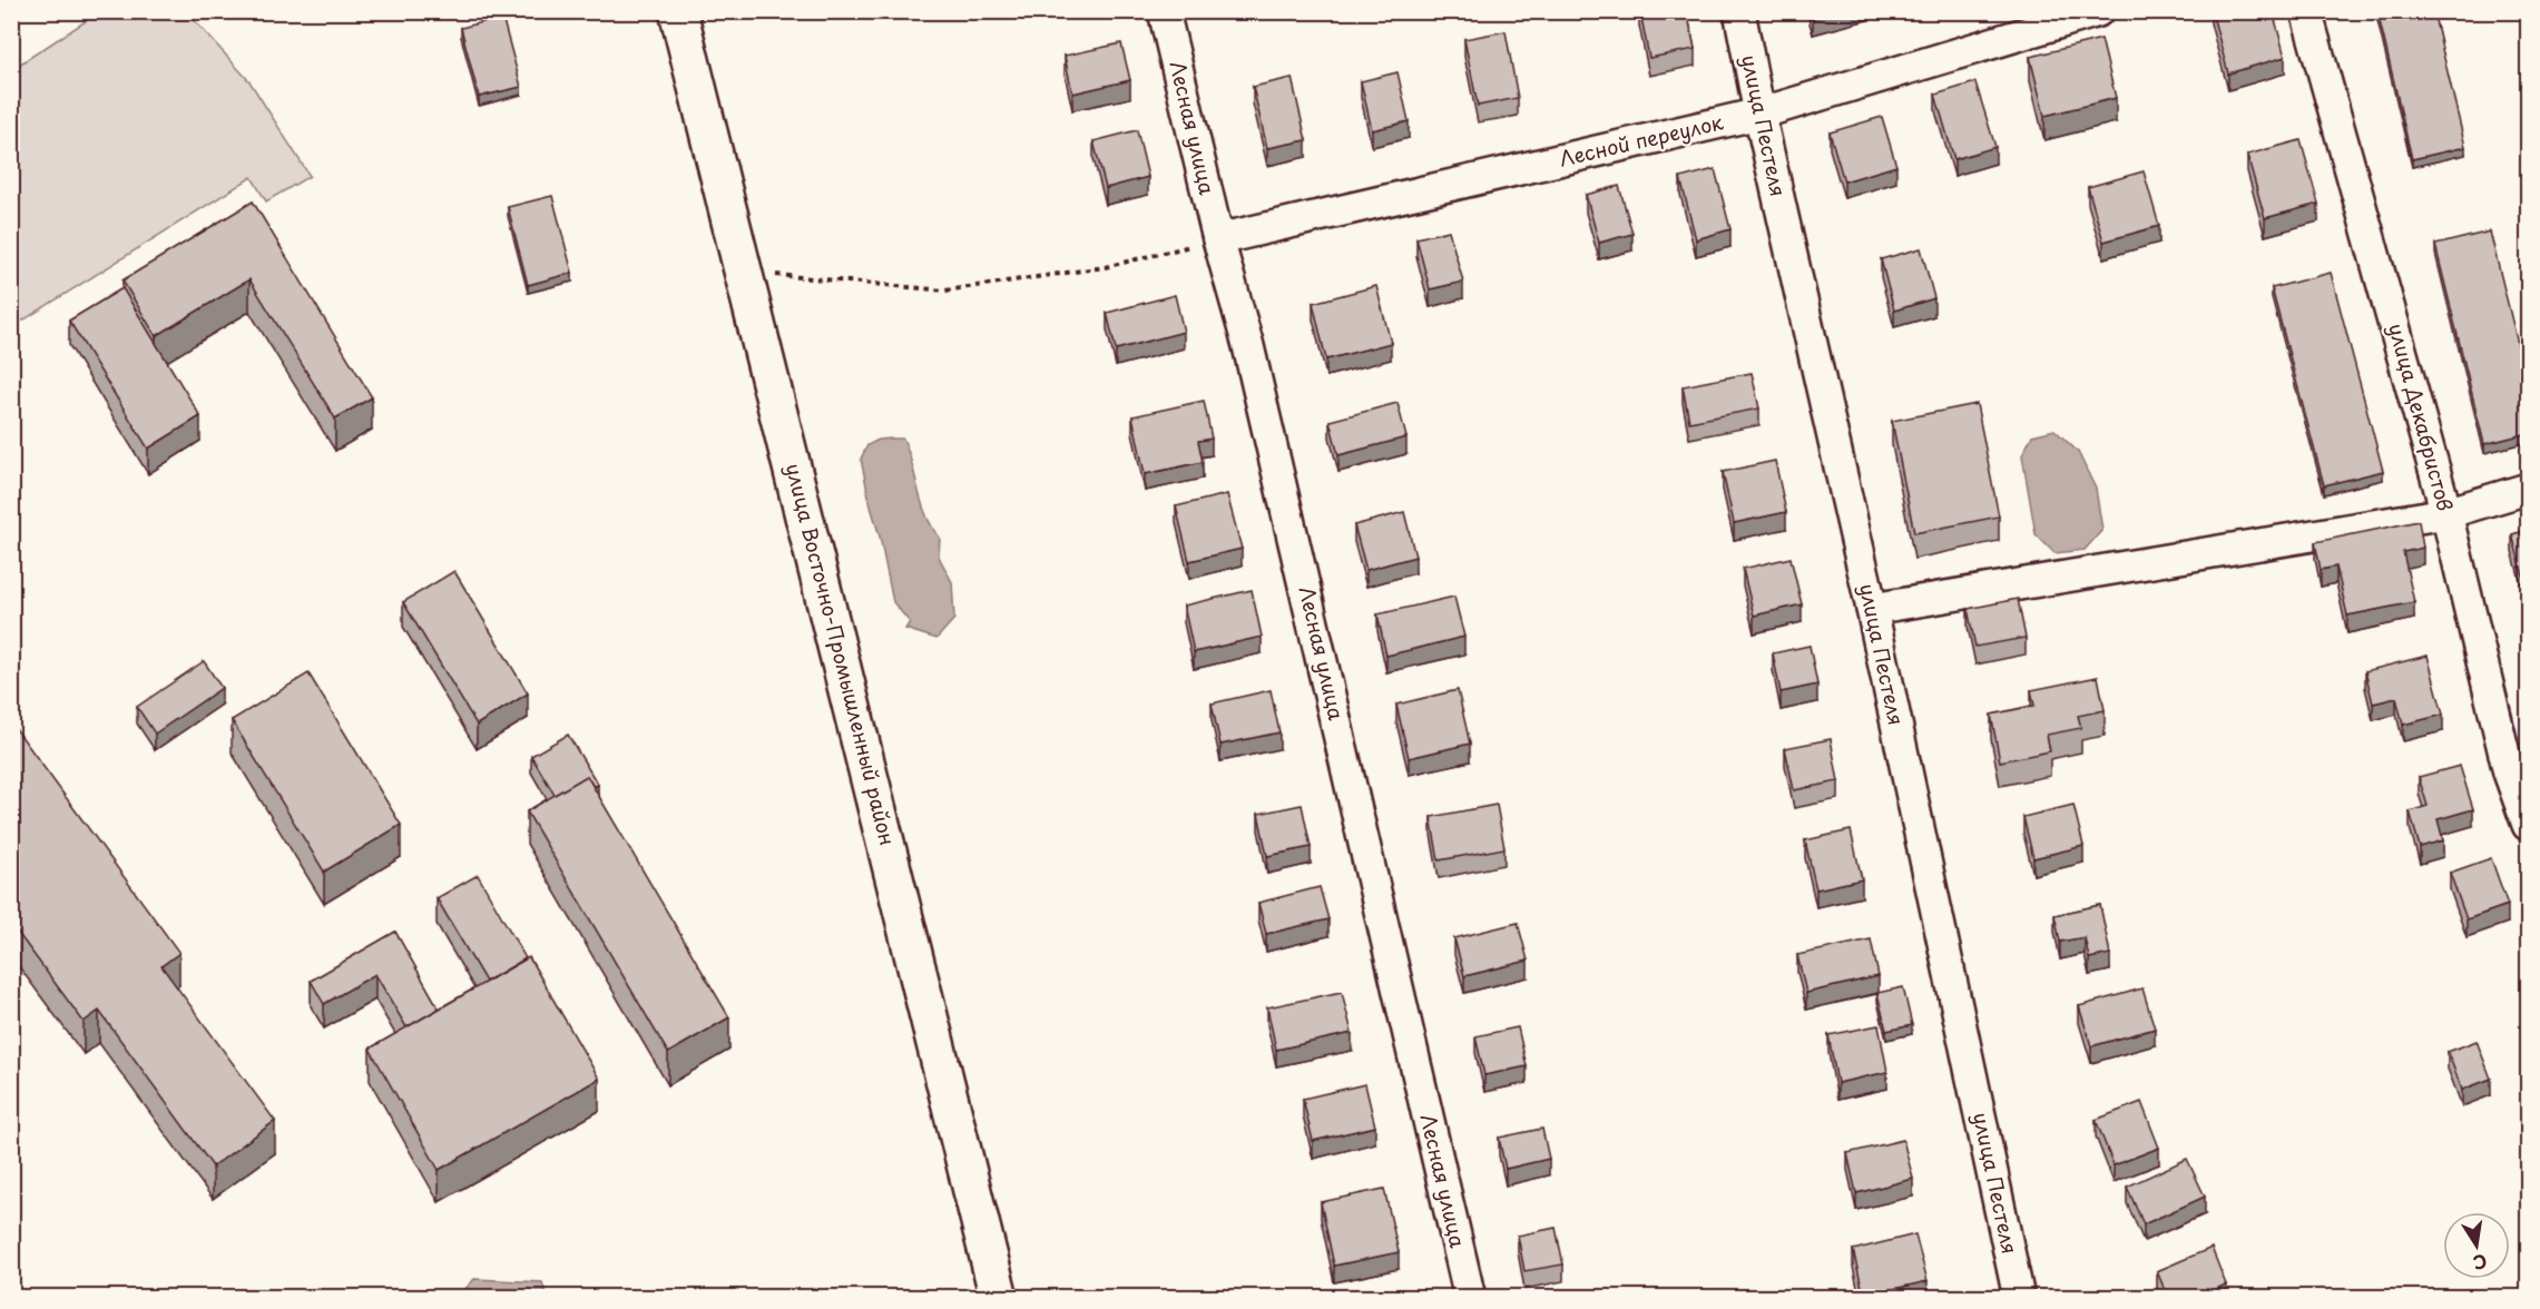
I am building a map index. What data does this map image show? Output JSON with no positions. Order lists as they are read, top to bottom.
{
  "streets": {
    "street": [
      "улица Пестеля",
      "Лесная улица",
      "Лесной переулок",
      "улица Декабристов",
      "улица Восточно-Промышленный район"
    ]
  },
  "crossings": [
    ["улица Пестеля", "Лесной переулок"],
    ["Лесная улица", "Лесной переулок"]
  ],
  "north": "bottom"
}
